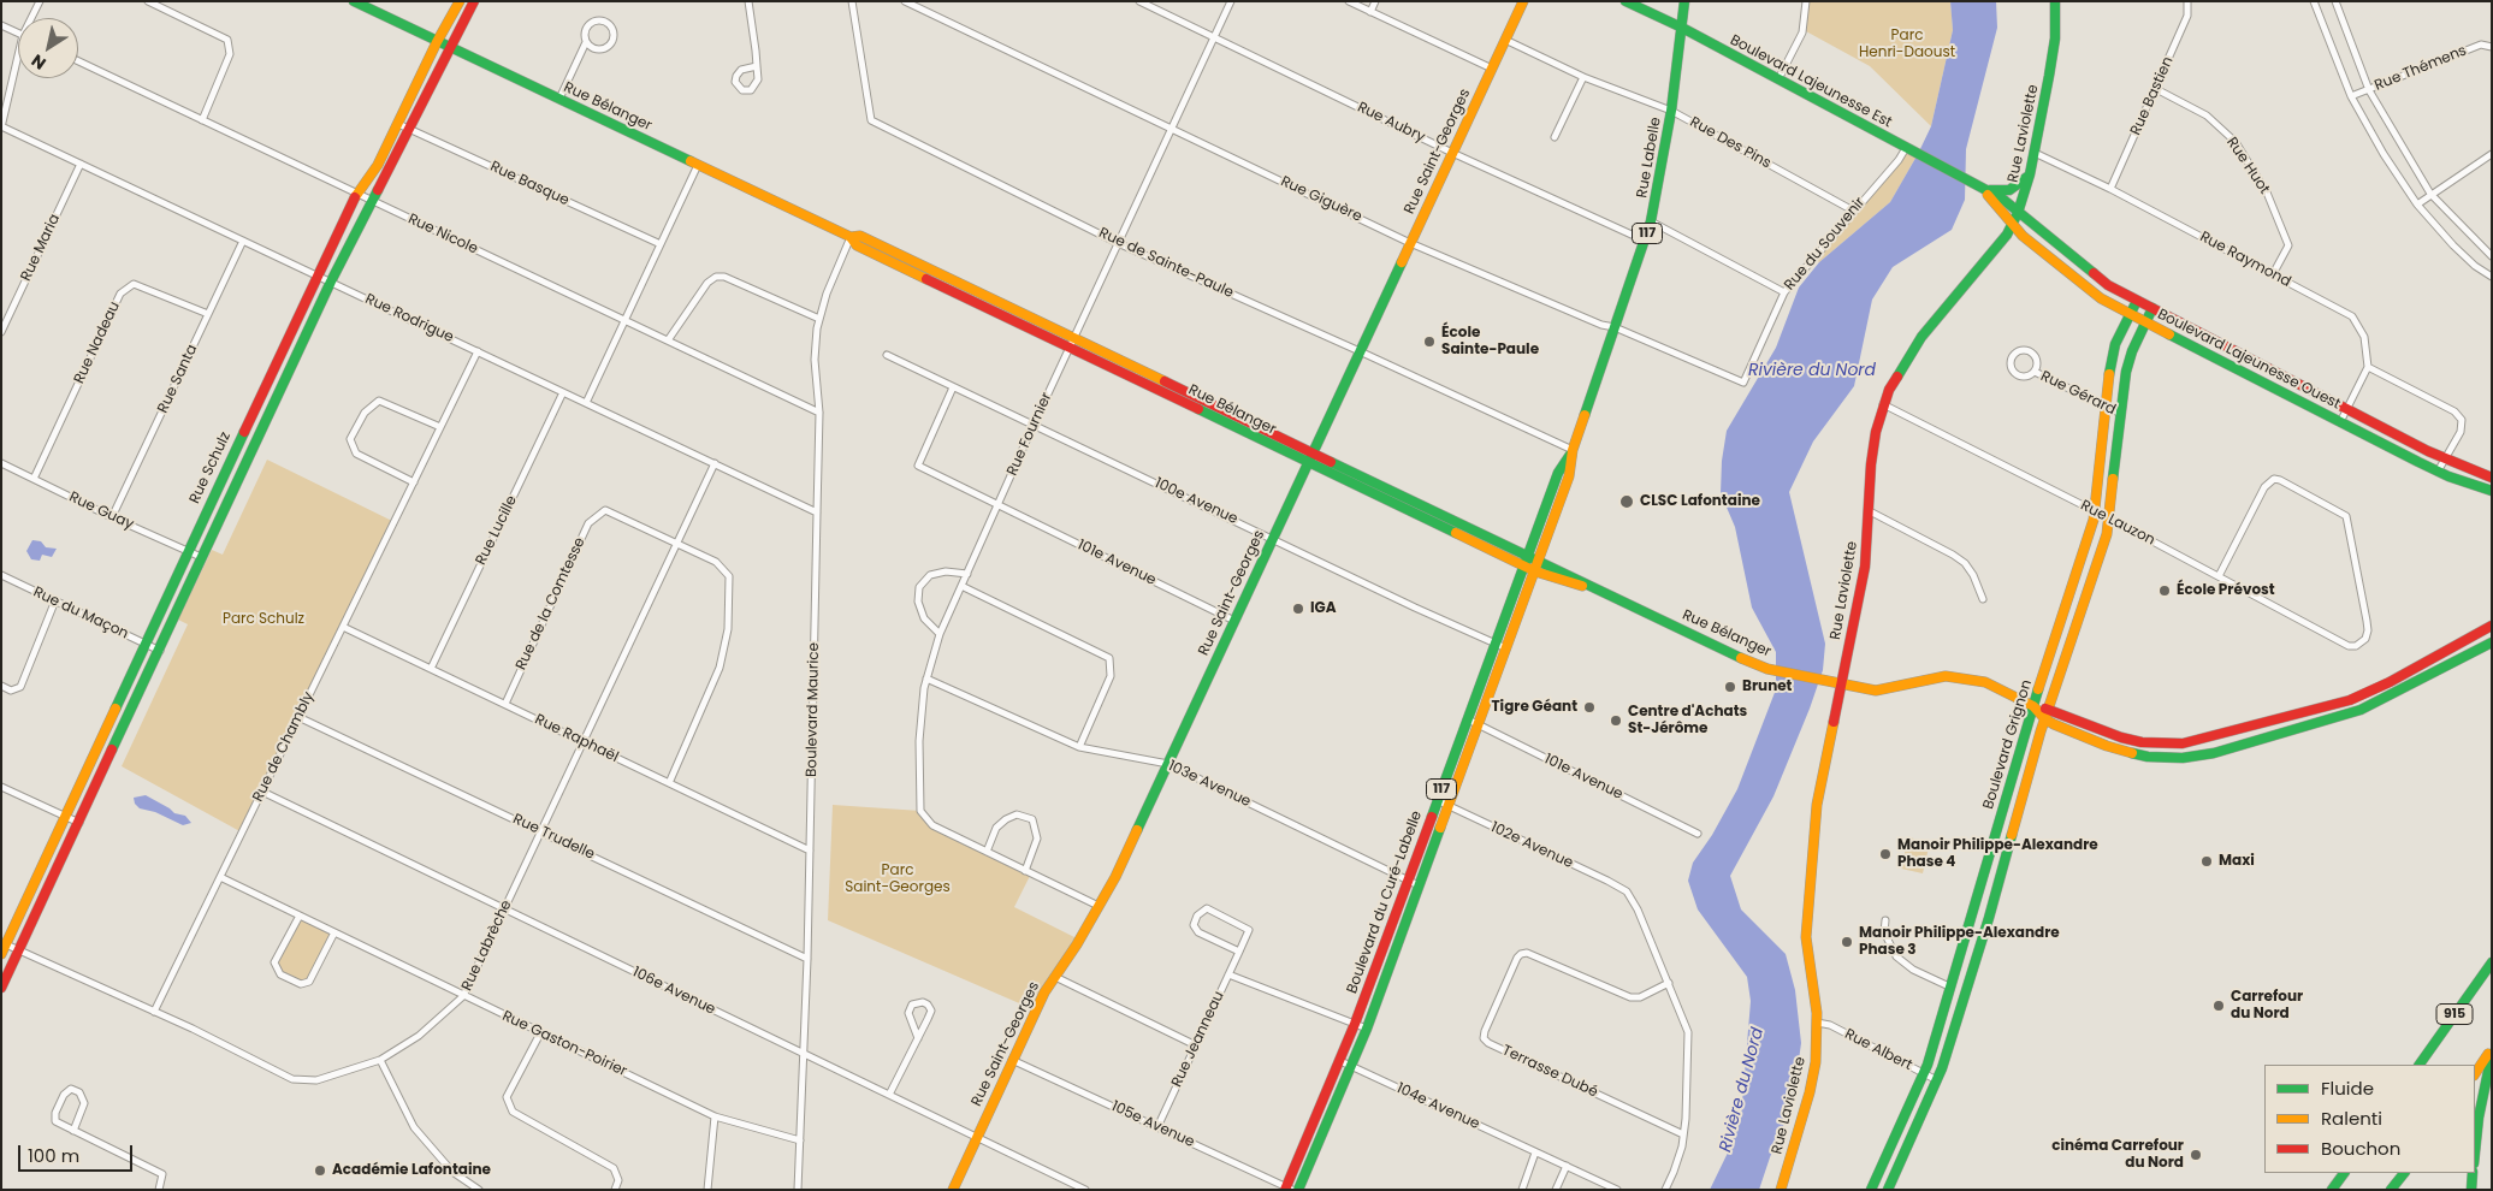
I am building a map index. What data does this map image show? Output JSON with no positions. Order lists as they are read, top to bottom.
{
  "streets": {
    "main road": [
      "Boulevard Lajeunesse Est",
      "Rue Bélanger",
      "Rue Laviolette",
      "Rue Saint-Georges",
      "Rue Labelle",
      "117",
      "Boulevard Lajeunesse Ouest",
      "Rue Schulz",
      "Boulevard Grignon",
      "Boulevard du Curé-Labelle",
      "915"
    ],
    "street": [
      "Rue Thémens",
      "Rue Bastien",
      "Rue Aubry",
      "Rue Des Pins",
      "Rue Huot",
      "Rue Basque",
      "Rue Giguère",
      "Rue Nicole",
      "Rue du Souvenir",
      "Rue Maria",
      "Rue Raymond",
      "Rue de Sainte-Paule",
      "Rue Rodrigue",
      "Rue Nadeau",
      "Rue Santa",
      "Rue Gérard",
      "Rue Fournier",
      "100e Avenue",
      "Rue Guay",
      "Rue Lauzon",
      "Rue Lucille",
      "101e Avenue",
      "Rue de la Comtesse",
      "Rue du Maçon",
      "Boulevard Maurice",
      "Rue Raphaël",
      "Rue de Chambly",
      "103e Avenue",
      "Rue Trudelle",
      "102e Avenue",
      "Rue Labrèche",
      "106e Avenue",
      "Rue Jeanneau",
      "Rue Gaston-Poirier",
      "Rue Albert",
      "Terrasse Dubé",
      "104e Avenue",
      "105e Avenue"
    ]
  },
  "crossings": [
    ["Boulevard Lajeunesse Est", "Rue Laviolette"],
    ["Boulevard Lajeunesse Est", "Rue Labelle"],
    ["Boulevard Lajeunesse Est", "Rue du Souvenir"],
    ["Boulevard Lajeunesse Est", "Boulevard Lajeunesse Ouest"],
    ["Rue Bastien", "Rue Huot"],
    ["Rue Bastien", "Rue Raymond"],
    ["Rue Bélanger", "Rue Laviolette"],
    ["Rue Bélanger", "Rue Saint-Georges"],
    ["Rue Bélanger", "Rue Labelle"],
    ["Rue Bélanger", "Rue Fournier"],
    ["Rue Bélanger", "Rue Schulz"],
    ["Rue Bélanger", "Boulevard Maurice"],
    ["Rue Bélanger", "Boulevard Grignon"],
    ["Rue Bélanger", "Boulevard du Curé-Labelle"],
    ["Rue Aubry", "Rue Saint-Georges"],
    ["Rue Aubry", "Rue Labelle"],
    ["Rue Aubry", "Rue Fournier"],
    ["Rue Laviolette", "Rue Raymond"],
    ["Rue Laviolette", "Boulevard Lajeunesse Ouest"],
    ["Rue Laviolette", "Rue Lauzon"],
    ["Rue Laviolette", "Rue Albert"],
    ["Rue Des Pins", "Rue Saint-Georges"],
    ["Rue Des Pins", "Rue Labelle"],
    ["Rue Des Pins", "Rue du Souvenir"],
    ["Rue Saint-Georges", "Rue Giguère"],
    ["Rue Saint-Georges", "Rue de Sainte-Paule"],
    ["Rue Saint-Georges", "Rue Fournier"],
    ["Rue Saint-Georges", "100e Avenue"],
    ["Rue Saint-Georges", "101e Avenue"],
    ["Rue Saint-Georges", "103e Avenue"],
    ["Rue Saint-Georges", "106e Avenue"],
    ["Rue Saint-Georges", "105e Avenue"],
    ["Rue Labelle", "Rue Giguère"],
    ["Rue Labelle", "Rue de Sainte-Paule"],
    ["Rue Labelle", "Boulevard du Curé-Labelle"],
    ["Rue Huot", "Rue Raymond"],
    ["Rue Basque", "Rue Schulz"],
    ["Rue Giguère", "Rue du Souvenir"],
    ["Rue Giguère", "Rue Fournier"],
    ["Rue Nicole", "Rue Schulz"],
    ["Rue Nicole", "Boulevard Maurice"],
    ["Rue Maria", "Rue Rodrigue"],
    ["Rue de Sainte-Paule", "Rue Fournier"],
    ["Rue Rodrigue", "Rue Santa"],
    ["Rue Rodrigue", "Rue Schulz"],
    ["Rue Rodrigue", "Rue Lucille"],
    ["Rue Rodrigue", "Boulevard Maurice"],
    ["Rue Rodrigue", "Rue de Chambly"],
    ["Rue Rodrigue", "Rue Labrèche"],
    ["Rue Nadeau", "Rue Santa"],
    ["Rue Nadeau", "Rue Guay"],
    ["Boulevard Lajeunesse Ouest", "Boulevard Grignon"],
    ["Rue Santa", "Rue Guay"],
    ["Rue Gérard", "Boulevard Grignon"],
    ["Rue Fournier", "100e Avenue"],
    ["Rue Fournier", "101e Avenue"],
    ["Rue Fournier", "103e Avenue"],
    ["Rue Schulz", "Rue Guay"],
    ["Rue Schulz", "Rue du Maçon"],
    ["Rue Schulz", "Rue Labrèche"],
    ["100e Avenue", "101e Avenue"],
    ["100e Avenue", "Boulevard du Curé-Labelle"],
    ["Rue Lauzon", "Boulevard Grignon"],
    ["Rue Lucille", "Rue Raphaël"],
    ["101e Avenue", "Boulevard du Curé-Labelle"],
    ["Rue de la Comtesse", "Rue Raphaël"],
    ["Rue de la Comtesse", "Rue Labrèche"],
    ["Boulevard Maurice", "Rue Raphaël"],
    ["Boulevard Maurice", "Rue Trudelle"],
    ["Boulevard Maurice", "106e Avenue"],
    ["Boulevard Maurice", "Rue Gaston-Poirier"],
    ["Rue Raphaël", "Rue de Chambly"],
    ["Rue Raphaël", "Rue Labrèche"],
    ["Boulevard Grignon", "Rue Albert"],
    ["Rue de Chambly", "Rue Trudelle"],
    ["Rue de Chambly", "Rue Labrèche"],
    ["Rue de Chambly", "106e Avenue"],
    ["Rue de Chambly", "Rue Gaston-Poirier"],
    ["103e Avenue", "Boulevard du Curé-Labelle"],
    ["Rue Trudelle", "Rue Labrèche"],
    ["102e Avenue", "Boulevard du Curé-Labelle"],
    ["102e Avenue", "Terrasse Dubé"],
    ["Boulevard du Curé-Labelle", "104e Avenue"],
    ["Boulevard du Curé-Labelle", "105e Avenue"],
    ["Rue Labrèche", "106e Avenue"],
    ["Rue Labrèche", "Rue Gaston-Poirier"],
    ["Rue Jeanneau", "105e Avenue"]
  ],
  "water": ["Rivière du Nord"],
  "parks": ["Parc Henri-Daoust", "Parc Schulz", "Parc Saint-Georges"],
  "places": [
    "École Sainte-Paule",
    "CLSC Lafontaine",
    "École Prévost",
    "IGA",
    "Brunet",
    "Tigre Géant",
    "Centre d'Achats St-Jérôme",
    "Manoir Philippe-Alexandre Phase 4",
    "Maxi",
    "Manoir Philippe-Alexandre Phase 3",
    "Carrefour du Nord",
    "cinéma Carrefour du Nord",
    "Académie Lafontaine"
  ],
  "legend": ["Fluide", "Ralenti", "Bouchon"],
  "scale_bar": "100 m",
  "north": "bottom left"
}
